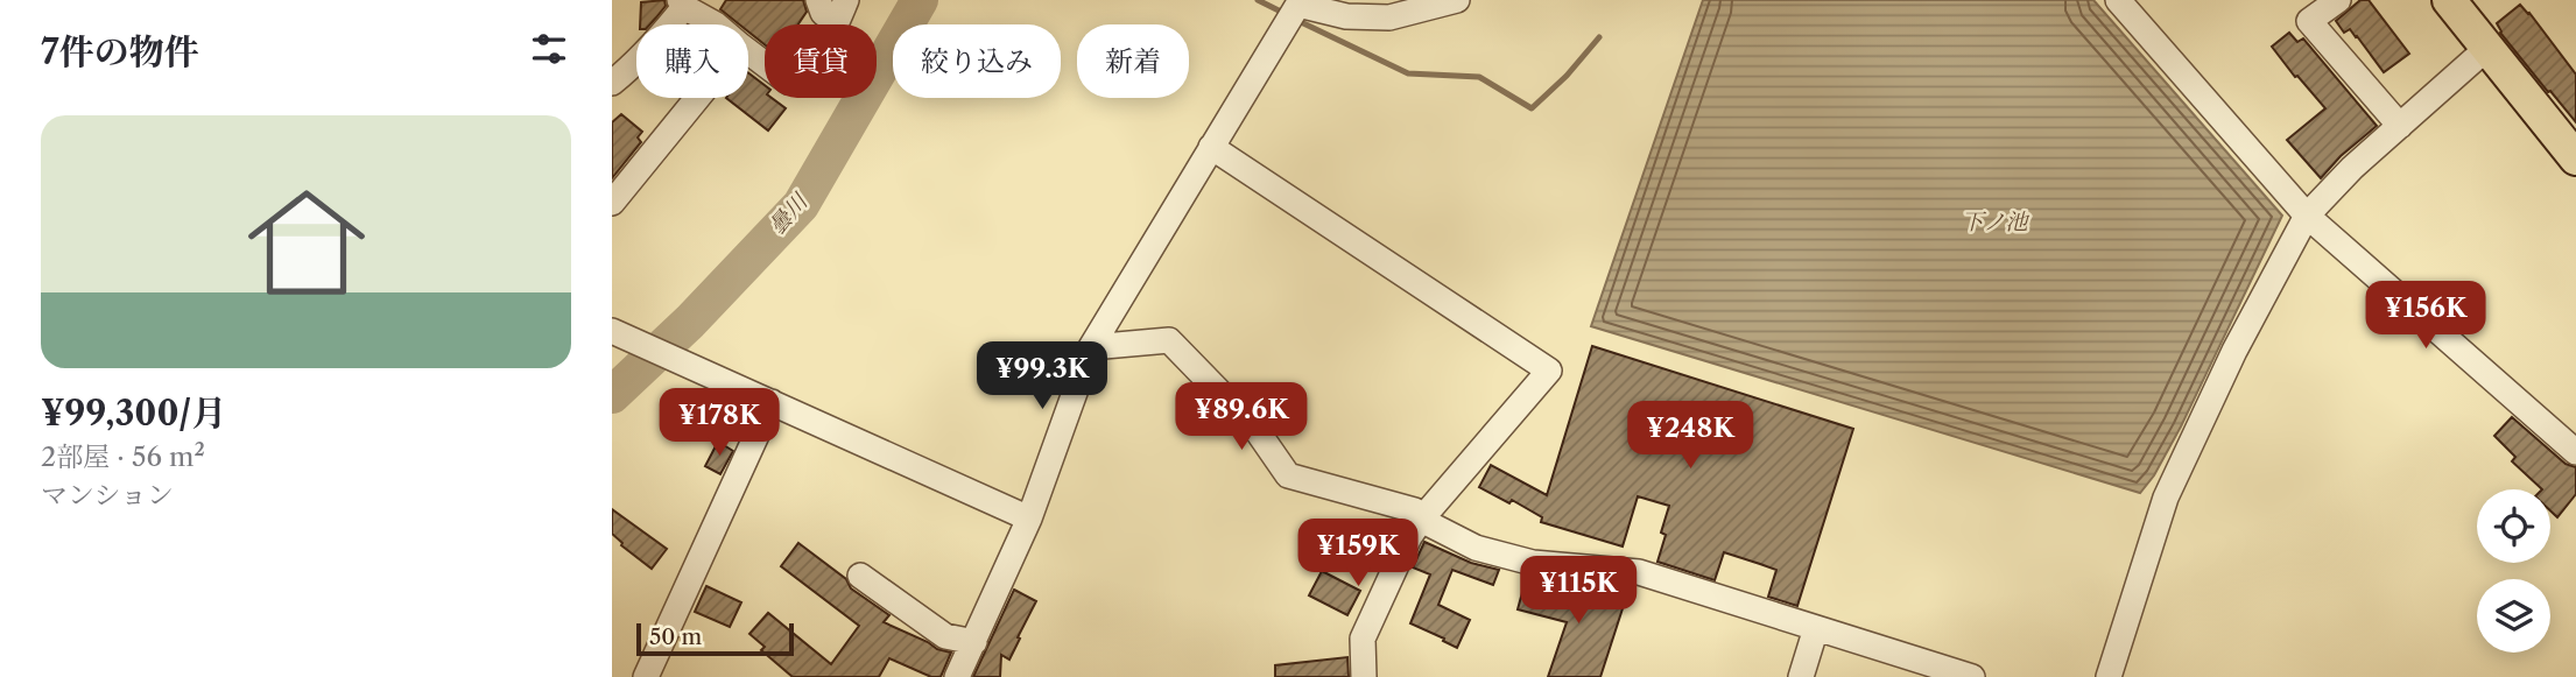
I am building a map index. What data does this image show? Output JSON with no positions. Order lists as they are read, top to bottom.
{
  "water": ["曇川", "下ノ池"],
  "scale_bar": "50 m",
  "page": {
    "heading": "7件の物件",
    "chip": [
      "購入",
      "賃貸",
      "絞り込み",
      "新着"
    ],
    "list": [
      {
        "name": "¥99,300/月",
        "note": "2部屋 · 56 m² · マンション"
      }
    ],
    "price": [
      "¥156K",
      "¥99.3K",
      "¥89.6K",
      "¥178K",
      "¥248K",
      "¥159K",
      "¥115K"
    ],
    "scale": "50 m"
  }
}
